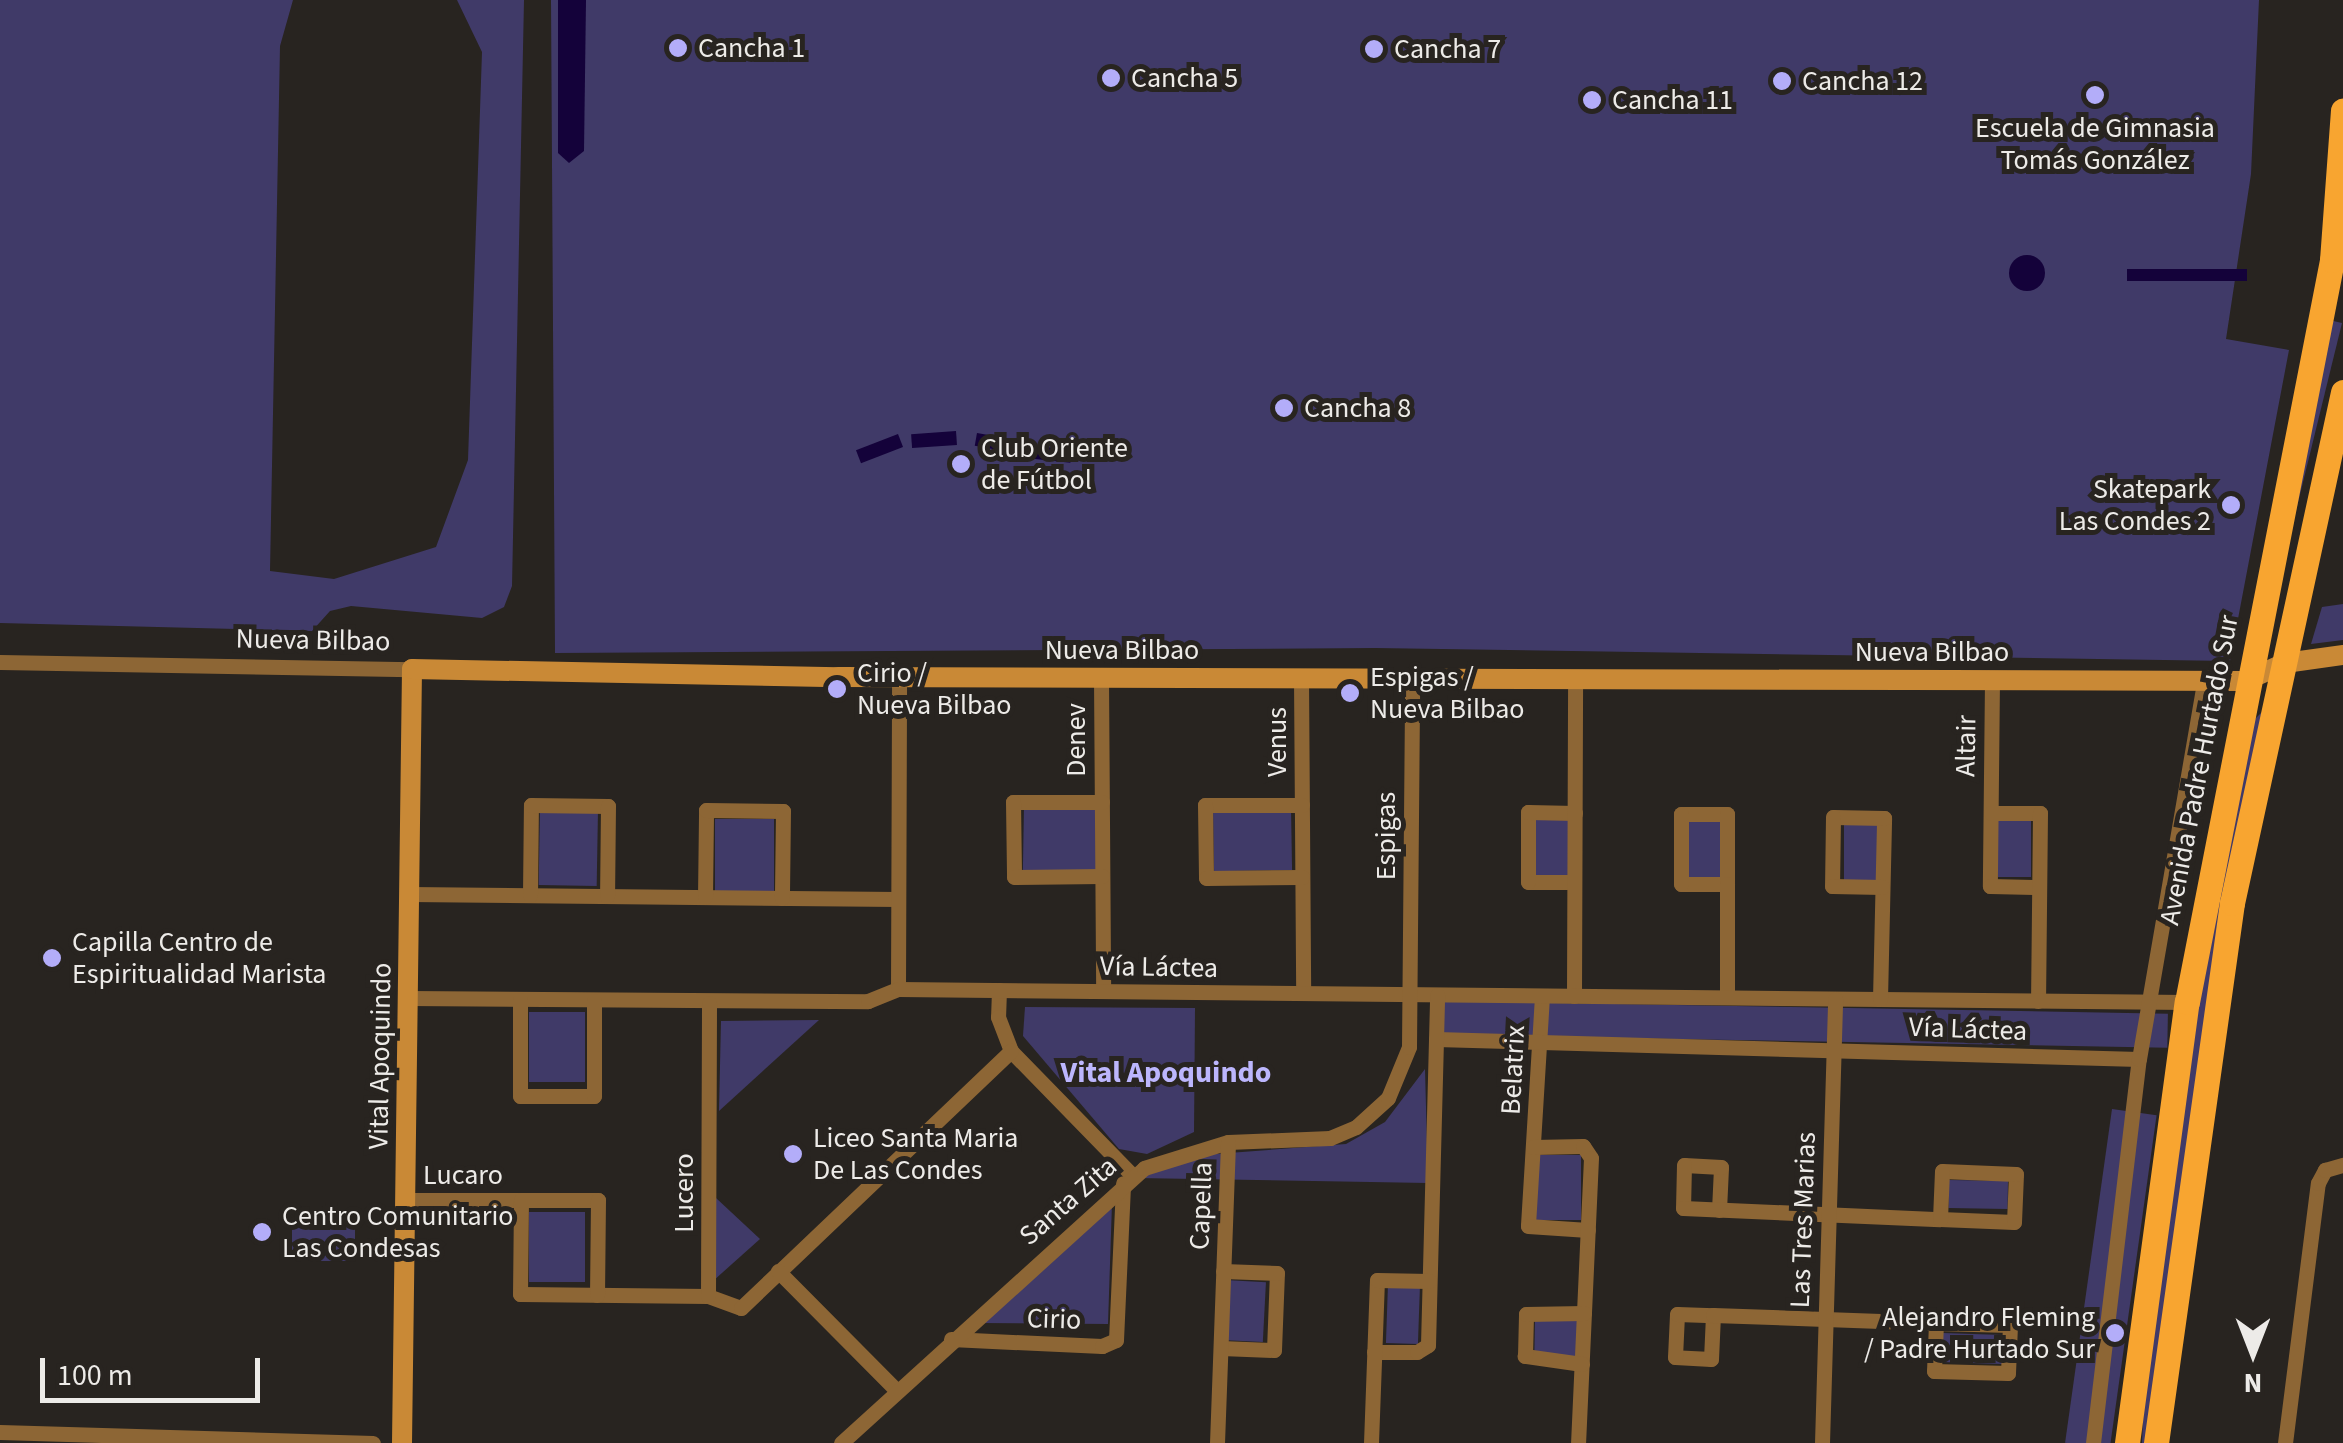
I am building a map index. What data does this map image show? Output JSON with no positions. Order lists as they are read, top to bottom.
{
  "streets": {
    "main road": ["Avenida Padre Hurtado Sur"],
    "street": [
      "Nueva Bilbao",
      "Denev",
      "Venus",
      "Altair",
      "Espigas",
      "Vía Láctea",
      "Vital Apoquindo",
      "Belatrix",
      "Lucaro",
      "Lucero",
      "Santa Zita",
      "Capella",
      "Las Tres Marias",
      "Cirio"
    ]
  },
  "crossings": [
    ["Nueva Bilbao", "Denev"],
    ["Nueva Bilbao", "Venus"],
    ["Nueva Bilbao", "Altair"],
    ["Nueva Bilbao", "Avenida Padre Hurtado Sur"],
    ["Nueva Bilbao", "Espigas"],
    ["Nueva Bilbao", "Vital Apoquindo"],
    ["Denev", "Vía Láctea"],
    ["Venus", "Vía Láctea"],
    ["Altair", "Vía Láctea"],
    ["Avenida Padre Hurtado Sur", "Vía Láctea"],
    ["Espigas", "Vía Láctea"],
    ["Espigas", "Santa Zita"],
    ["Vía Láctea", "Vital Apoquindo"],
    ["Vía Láctea", "Belatrix"],
    ["Vía Láctea", "Lucero"],
    ["Vía Láctea", "Santa Zita"],
    ["Vía Láctea", "Las Tres Marias"],
    ["Vital Apoquindo", "Lucaro"],
    ["Lucaro", "Lucero"],
    ["Santa Zita", "Capella"],
    ["Santa Zita", "Cirio"]
  ],
  "districts": ["Vital Apoquindo"],
  "places": [
    "Cancha 1",
    "Cancha 7",
    "Cancha 5",
    "Cancha 12",
    "Escuela de Gimnasia Tomás González",
    "Cancha 11",
    "Cancha 8",
    "Club Oriente de Fútbol",
    "Skatepark Las Condes 2",
    "Cirio / Nueva Bilbao",
    "Espigas / Nueva Bilbao",
    "Capilla Centro de Espiritualidad Marista",
    "Liceo Santa Maria De Las Condes",
    "Centro Comunitario Las Condesas",
    "Alejandro Fleming / Padre Hurtado Sur"
  ],
  "scale_bar": "100 m",
  "north": "bottom"
}
